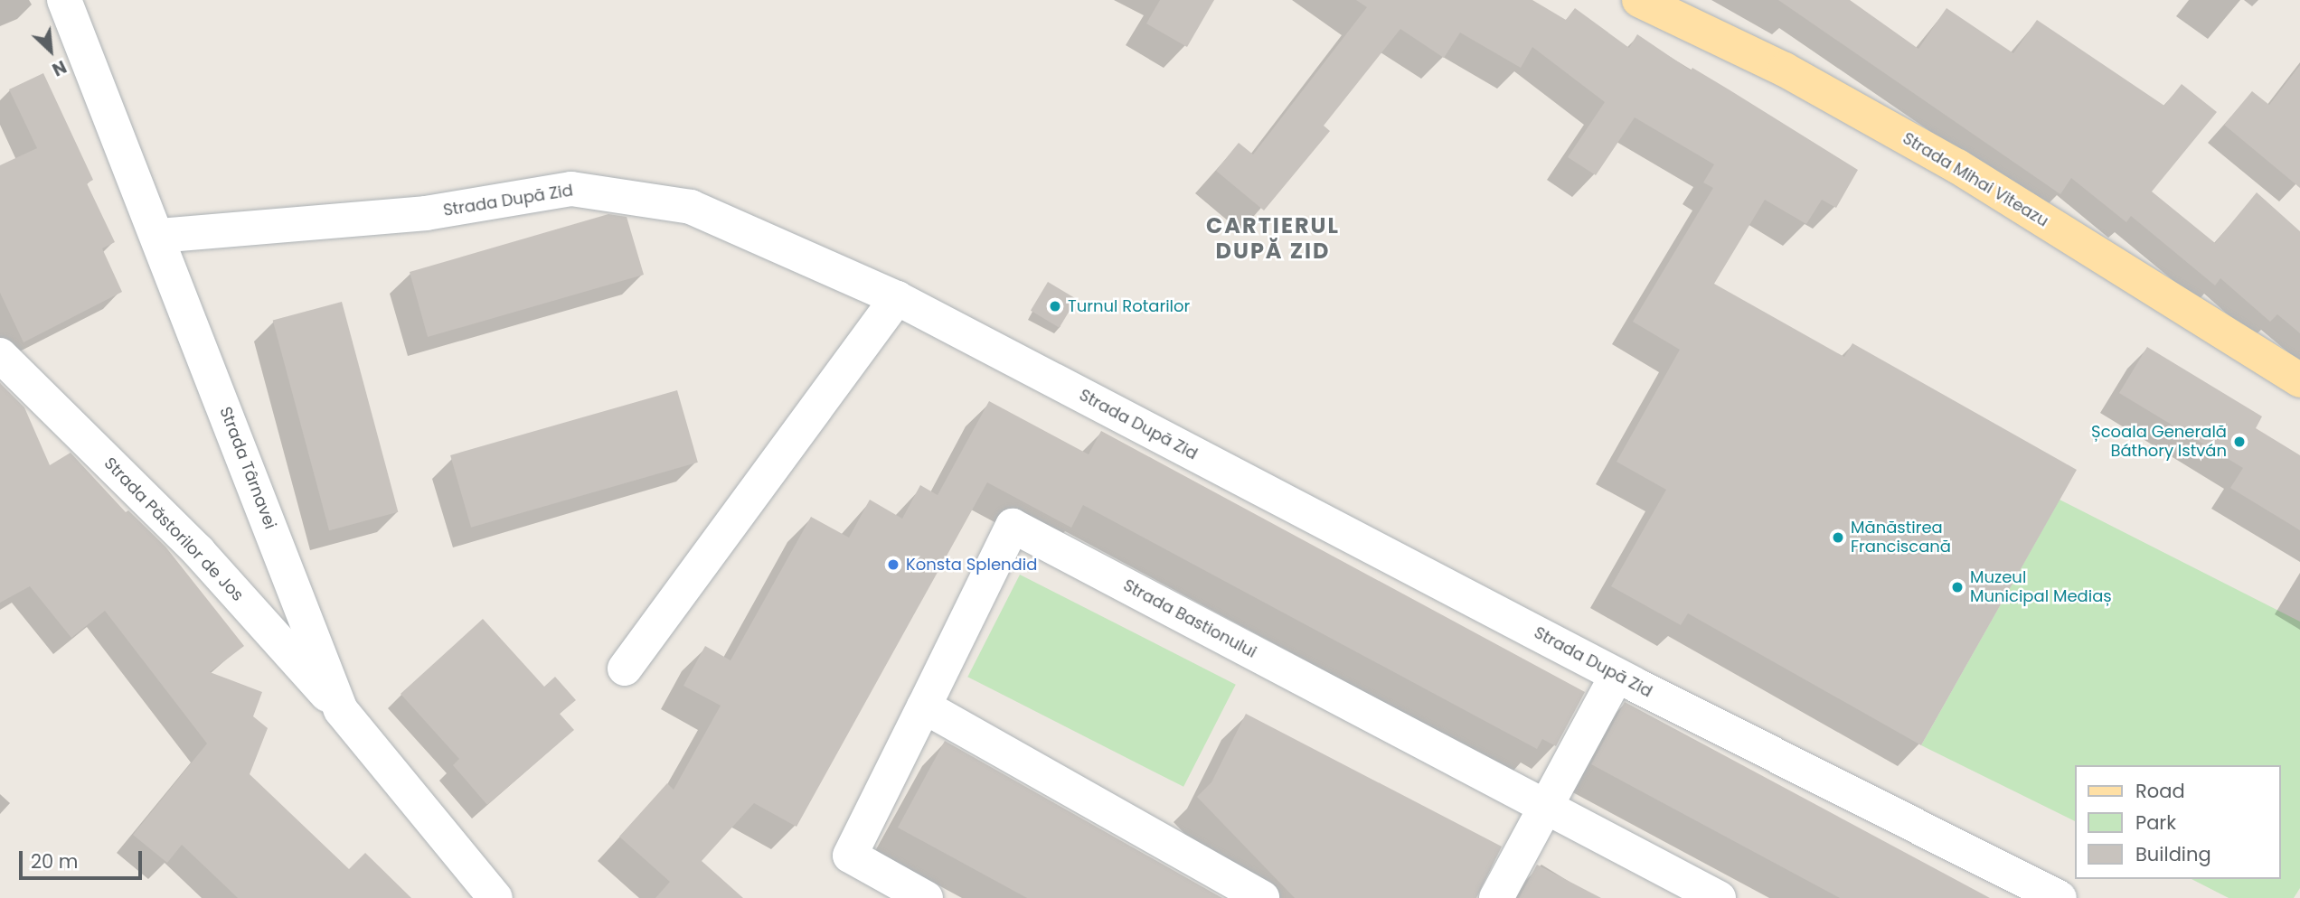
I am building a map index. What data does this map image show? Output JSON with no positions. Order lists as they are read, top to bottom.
{
  "streets": {
    "main road": ["Strada Mihai Viteazu"],
    "street": [
      "Strada După Zid",
      "Strada Târnavei",
      "Strada Păstorilor de Jos",
      "Strada Bastionului"
    ]
  },
  "crossings": [
    ["Strada După Zid", "Strada Târnavei"],
    ["Strada Târnavei", "Strada Păstorilor de Jos"]
  ],
  "districts": ["CARTIERUL DUPĂ ZID"],
  "places": [
    "Turnul Rotarilor",
    "Școala Generală Báthory István",
    "Mănăstirea Franciscană",
    "Konsta Splendid",
    "Muzeul Municipal Mediaș"
  ],
  "legend": ["Road", "Park", "Building"],
  "scale_bar": "20 m",
  "north": "bottom right"
}
